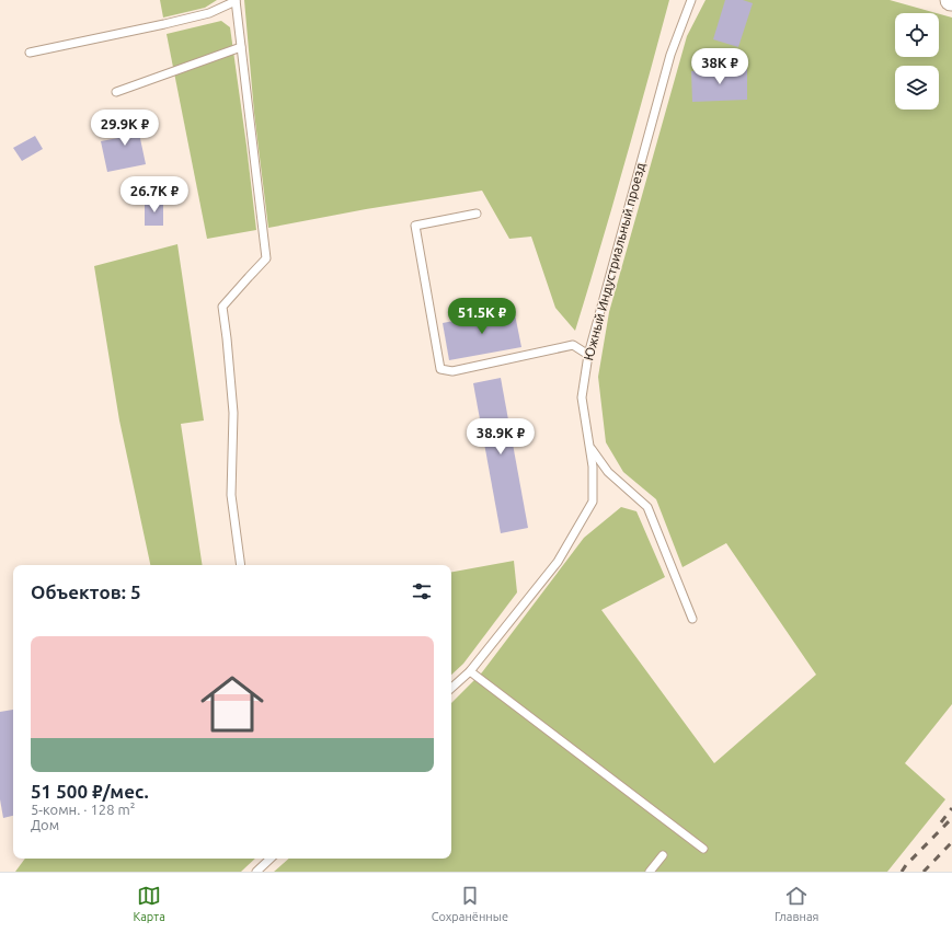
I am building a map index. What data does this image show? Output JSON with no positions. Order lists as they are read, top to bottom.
{
  "streets": {
    "lane": ["Южный Индустриальный проезд"]
  },
  "page": {
    "price": [
      "38K ₽",
      "29.9K ₽",
      "26.7K ₽",
      "51.5K ₽",
      "38.9K ₽"
    ],
    "heading": "Объектов: 5",
    "list": [
      {
        "name": "51 500 ₽/мес.",
        "note": "5-комн. · 128 m² · Дом"
      }
    ],
    "tabs": ["Карта", "Сохранённые", "Главная"]
  }
}
